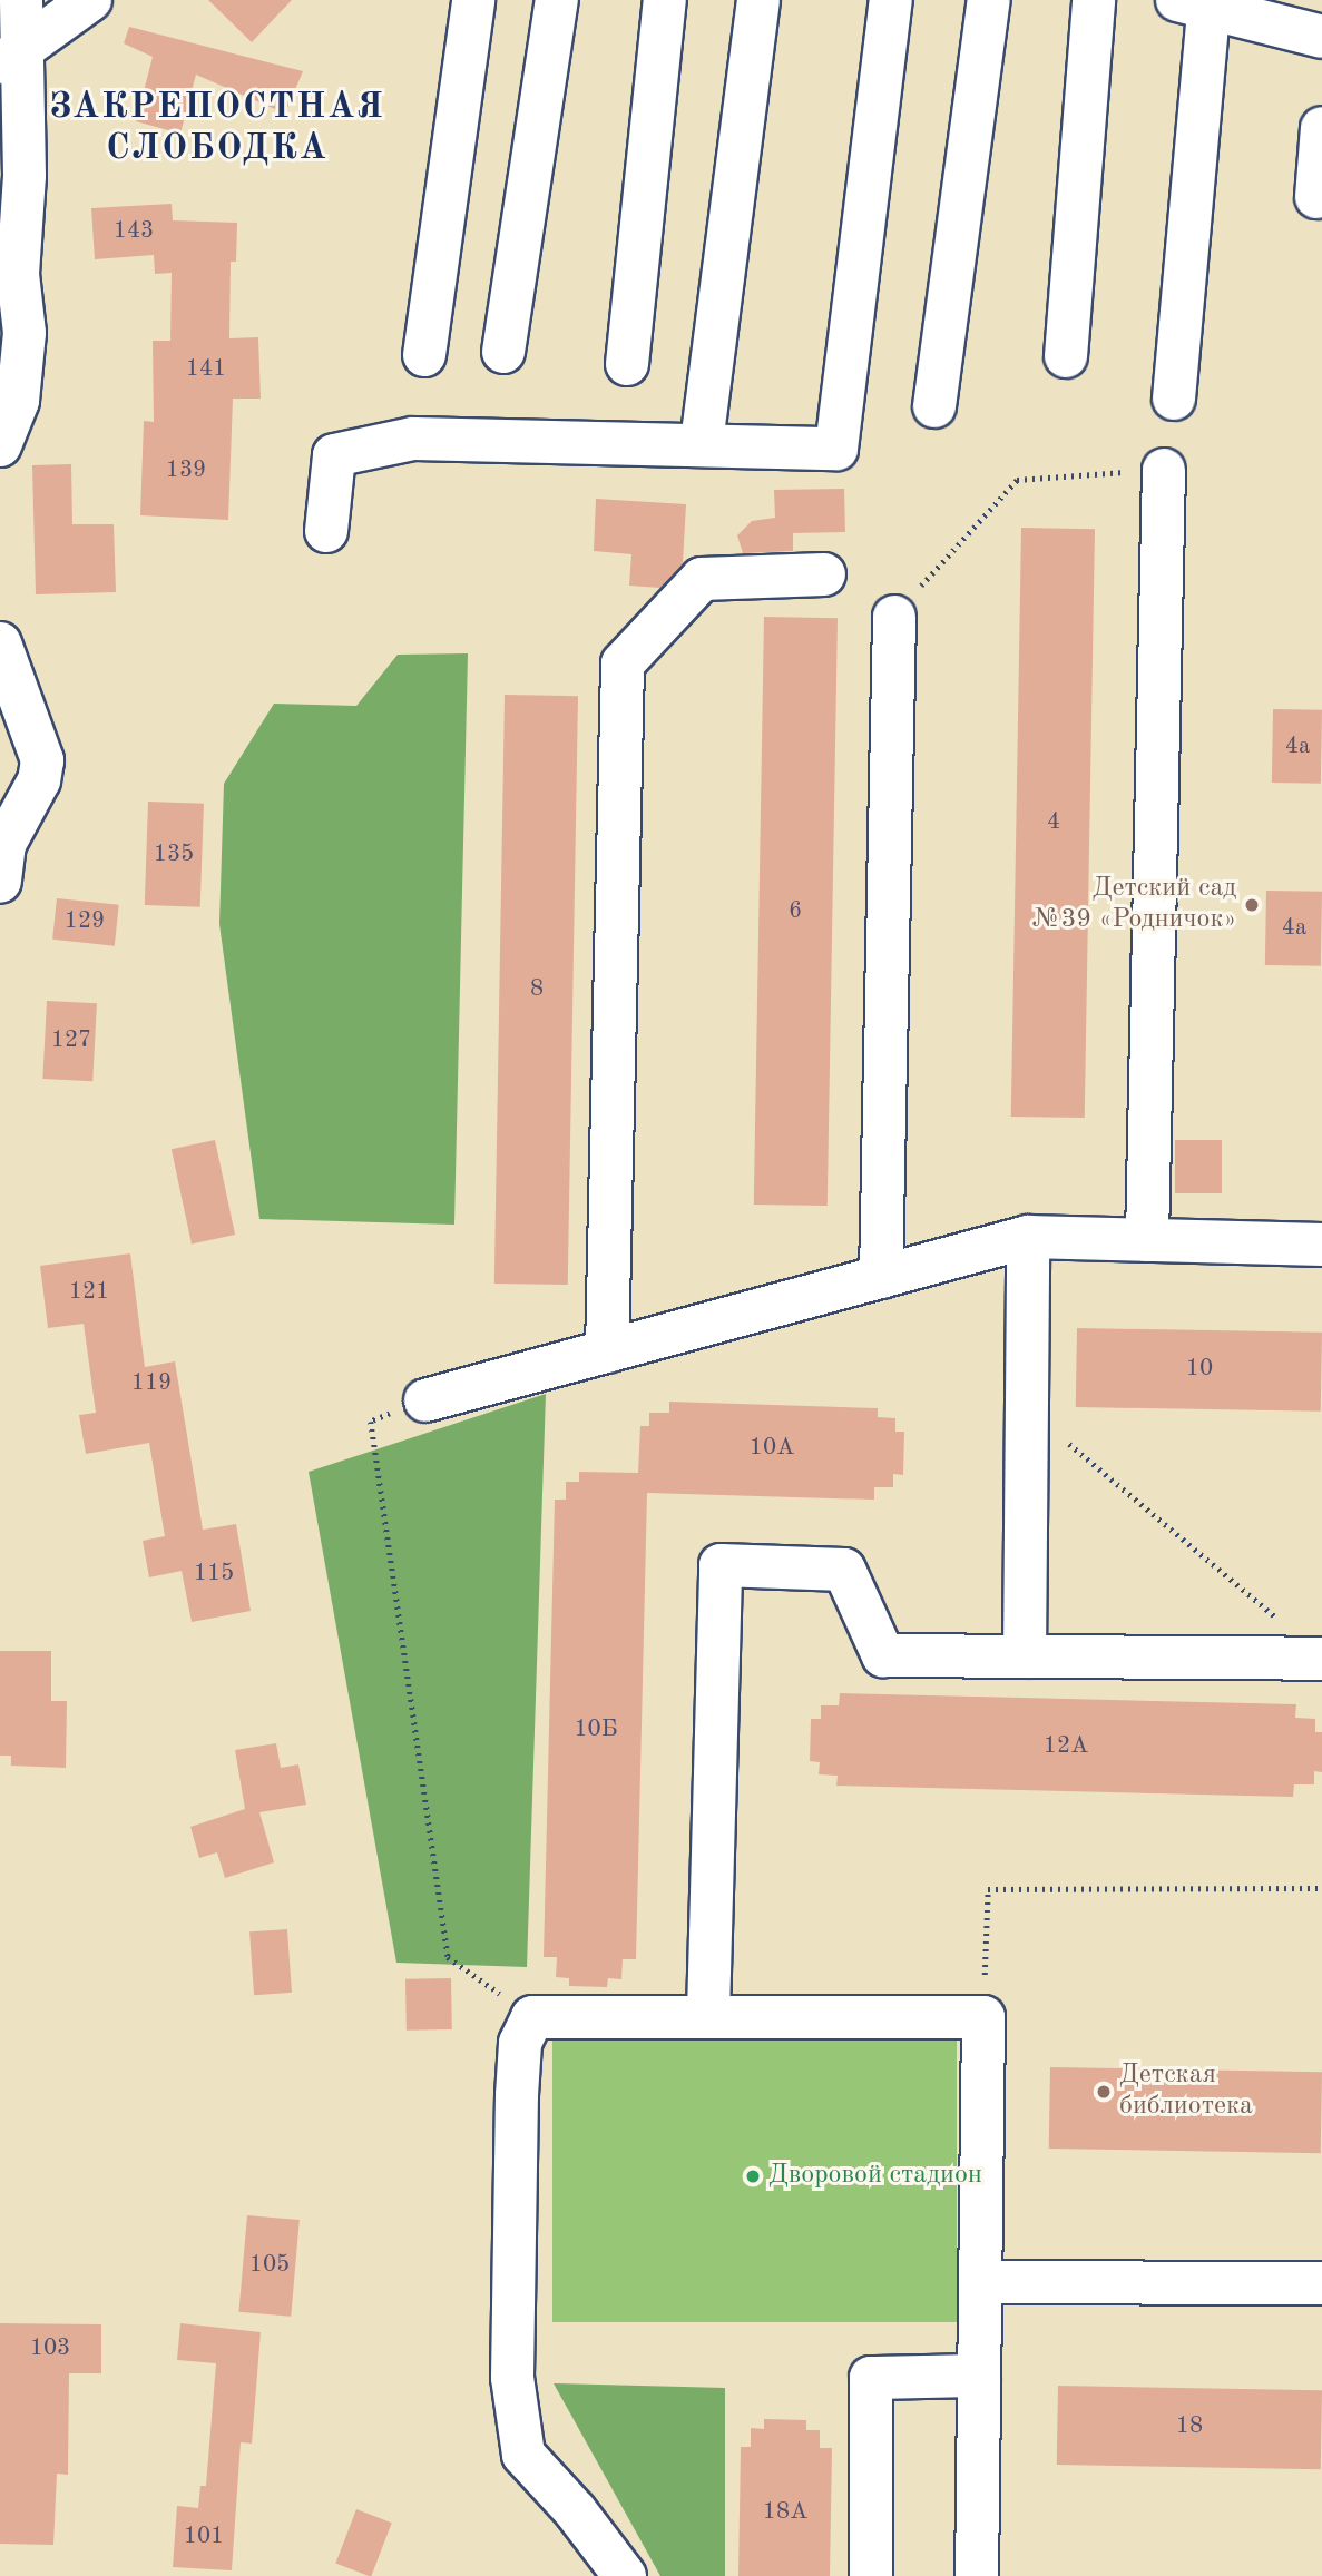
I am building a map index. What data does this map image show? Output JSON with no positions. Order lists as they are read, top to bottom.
{
  "districts": ["ЗАКРЕПОСТНАЯ СЛОБОДКА"],
  "places": ["Детский сад №39 «Родничок»", "Детская библиотека", "Дворовой стадион"],
  "house_numbers": [
    "143",
    "141",
    "139",
    "4а",
    "4",
    "135",
    "6",
    "129",
    "4а",
    "8",
    "127",
    "121",
    "10",
    "119",
    "10А",
    "115",
    "10Б",
    "12А",
    "105",
    "103",
    "18",
    "18А",
    "101"
  ]
}
